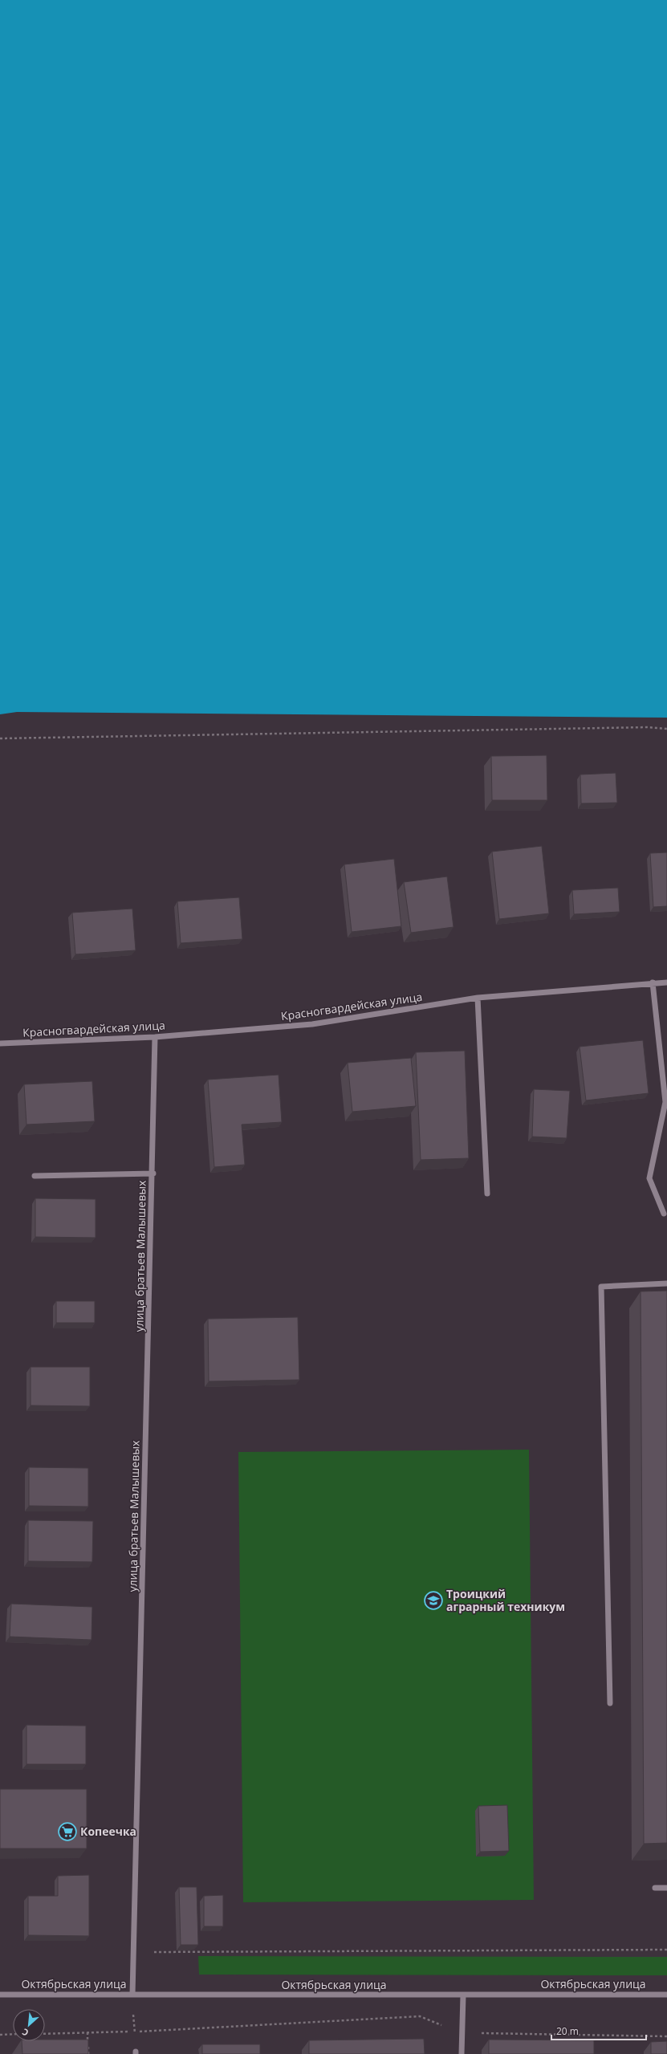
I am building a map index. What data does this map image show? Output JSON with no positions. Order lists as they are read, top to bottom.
{
  "streets": {
    "street": ["Красногвардейская улица", "улица братьев Малышевых", "Октябрьская улица"]
  },
  "crossings": [
    ["Красногвардейская улица", "улица братьев Малышевых"],
    ["улица братьев Малышевых", "Октябрьская улица"]
  ],
  "places": {
    "school or university": ["Троицкий аграрный техникум"],
    "supermarket": ["Копеечка"]
  },
  "scale_bar": "20 m",
  "north": "bottom left"
}
